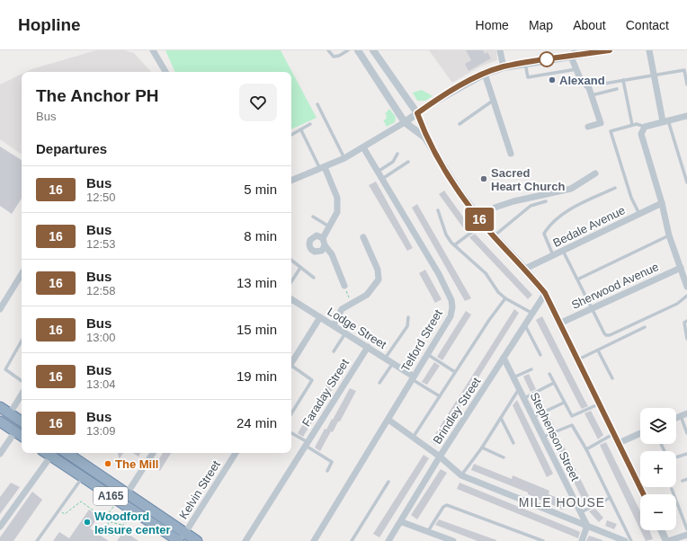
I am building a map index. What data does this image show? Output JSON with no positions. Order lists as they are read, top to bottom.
{
  "streets": {
    "highway": ["A165"],
    "street": [
      "Bedale Avenue",
      "Sherwood Avenue",
      "Lodge Street",
      "Telford Street",
      "Faraday Street",
      "Brindley Street",
      "Stephenson Street",
      "Kelvin Street"
    ]
  },
  "crossings": [
    ["Lodge Street", "Telford Street"],
    ["Lodge Street", "Faraday Street"],
    ["Brindley Street", "Stephenson Street"],
    ["Kelvin Street", "A165"]
  ],
  "districts": ["MILE HOUSE"],
  "places": [
    "Alexand",
    "Sacred Heart Church",
    "The Mill",
    "Woodford leisure center"
  ],
  "lines": ["bus line 16"],
  "page": {
    "header": "Hopline",
    "nav": [
      "Home",
      "Map",
      "About",
      "Contact"
    ],
    "on_map": "16",
    "heading": [
      ["The Anchor PH", "Bus"],
      "Departures"
    ],
    "list": [
      {
        "mark": "16",
        "name": "Bus",
        "note": "12:50",
        "value": "5 min"
      },
      {
        "mark": "16",
        "name": "Bus",
        "note": "12:53",
        "value": "8 min"
      },
      {
        "mark": "16",
        "name": "Bus",
        "note": "12:58",
        "value": "13 min"
      },
      {
        "mark": "16",
        "name": "Bus",
        "note": "13:00",
        "value": "15 min"
      },
      {
        "mark": "16",
        "name": "Bus",
        "note": "13:04",
        "value": "19 min"
      },
      {
        "mark": "16",
        "name": "Bus",
        "note": "13:09",
        "value": "24 min"
      }
    ],
    "map_buttons": ["+", "−"]
  }
}
